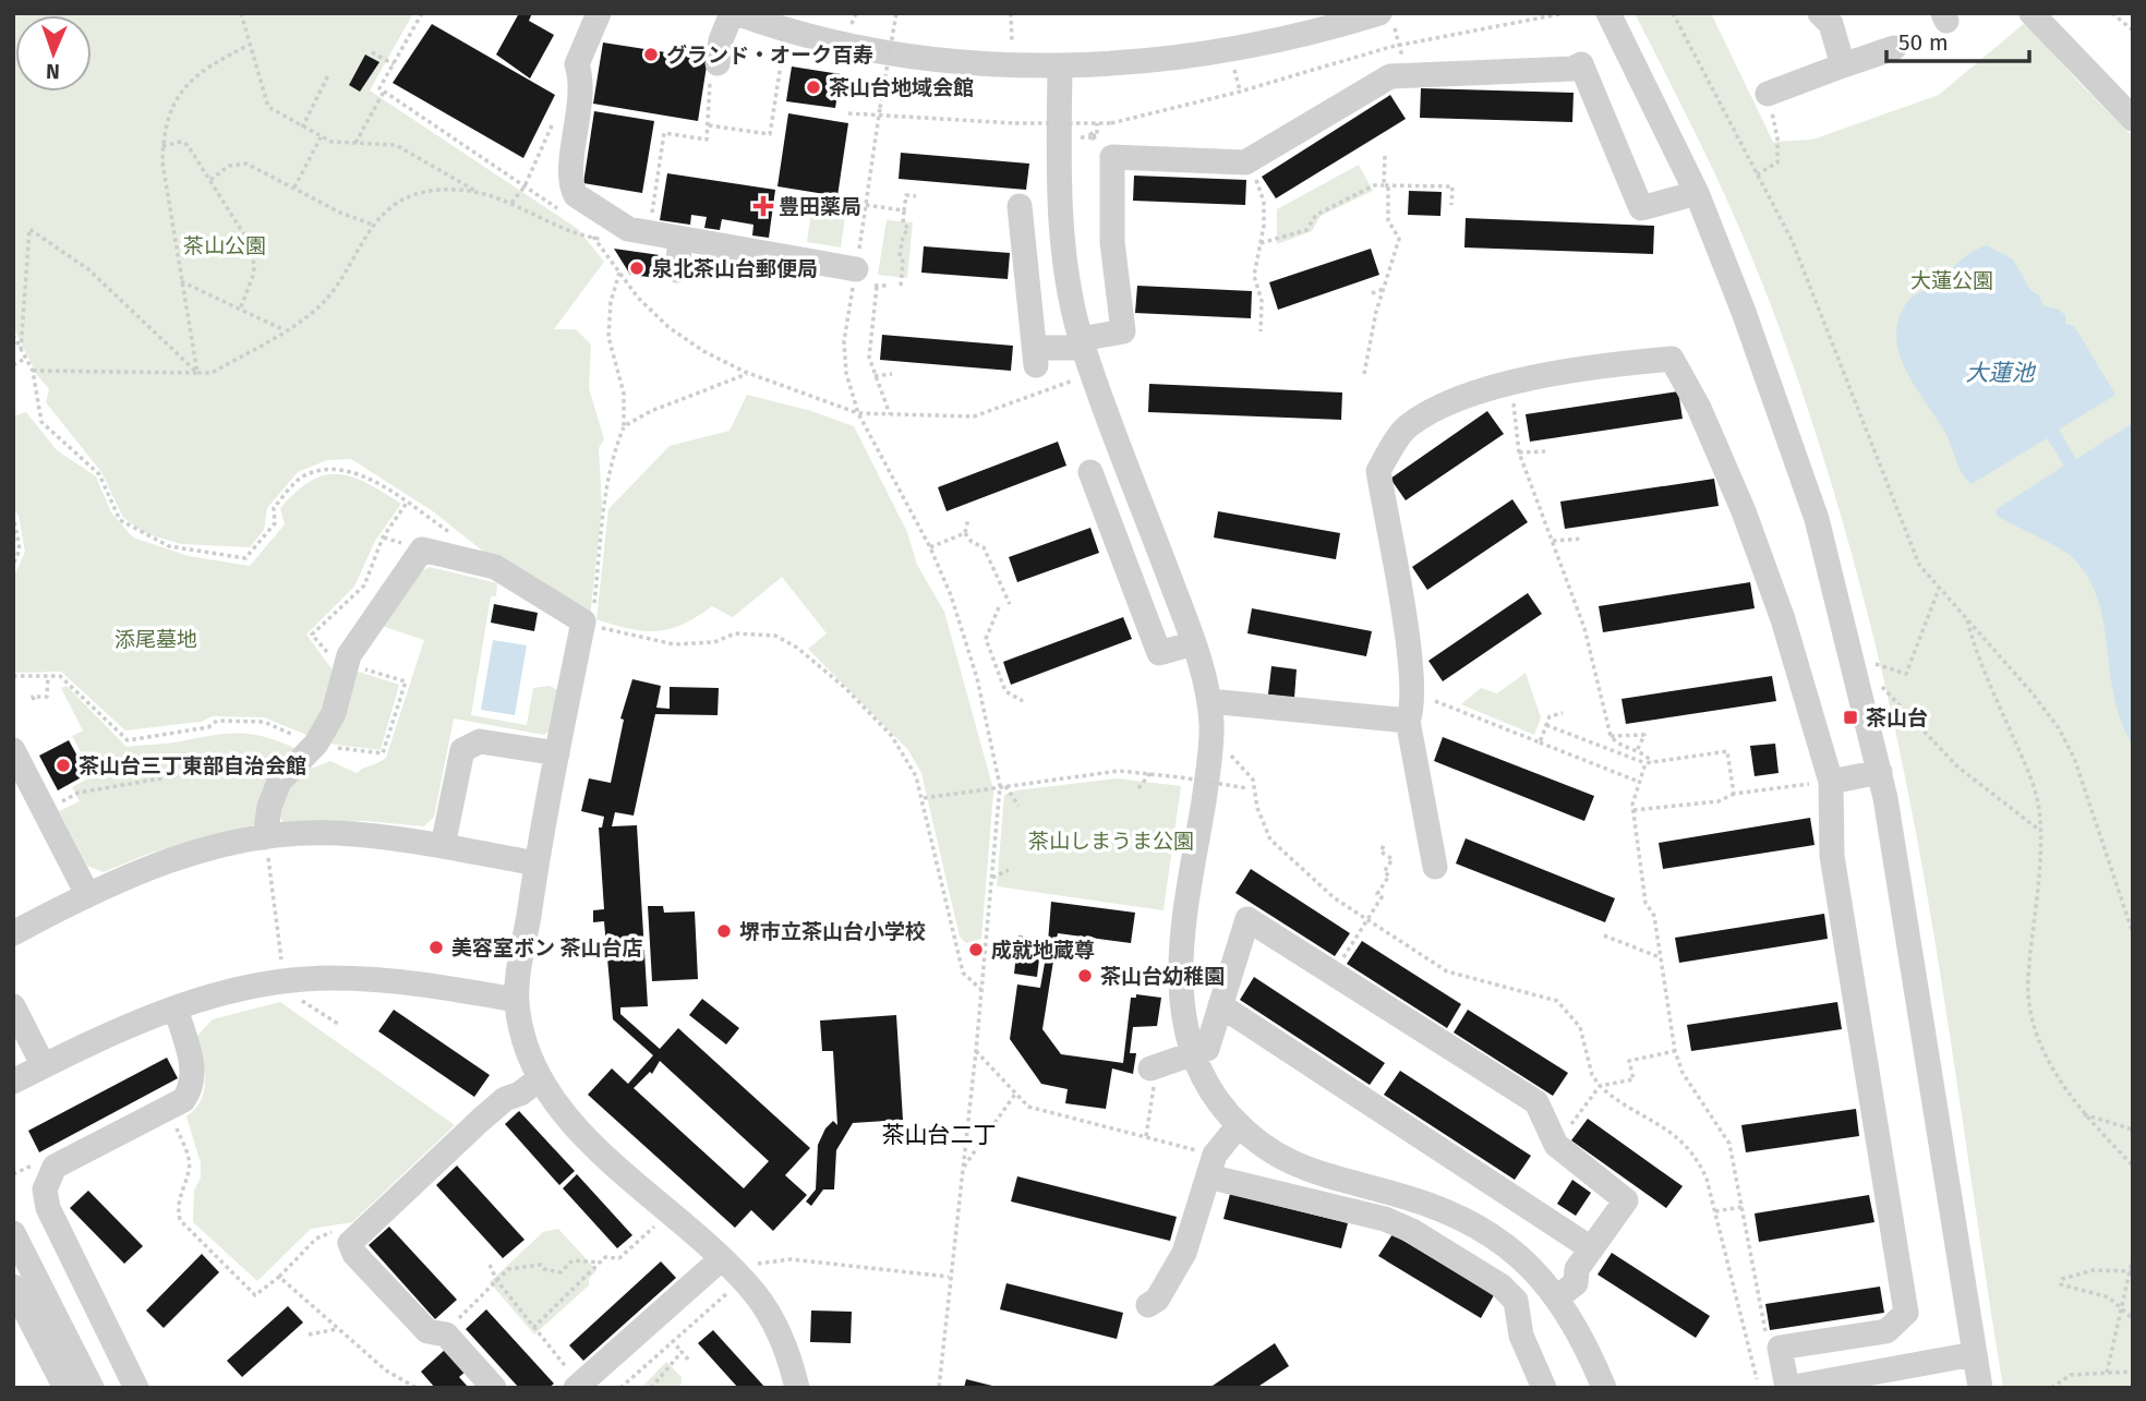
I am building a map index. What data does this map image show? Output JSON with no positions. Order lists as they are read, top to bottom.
{
  "districts": ["茶山台二丁"],
  "water": ["大蓮池"],
  "parks": [
    "茶山公園",
    "大蓮公園",
    "添尾墓地",
    "茶山しまうま公園"
  ],
  "places": {
    "other": [
      "グランド・オーク百寿",
      "茶山台地域会館",
      "泉北茶山台郵便局",
      "茶山台三丁東部自治会館",
      "堺市立茶山台小学校",
      "美容室ボン 茶山台店",
      "成就地蔵尊",
      "茶山台幼稚園"
    ],
    "health": ["豊田薬局"],
    "transit": ["茶山台"]
  },
  "scale_bar": "50 m",
  "north": "bottom"
}
